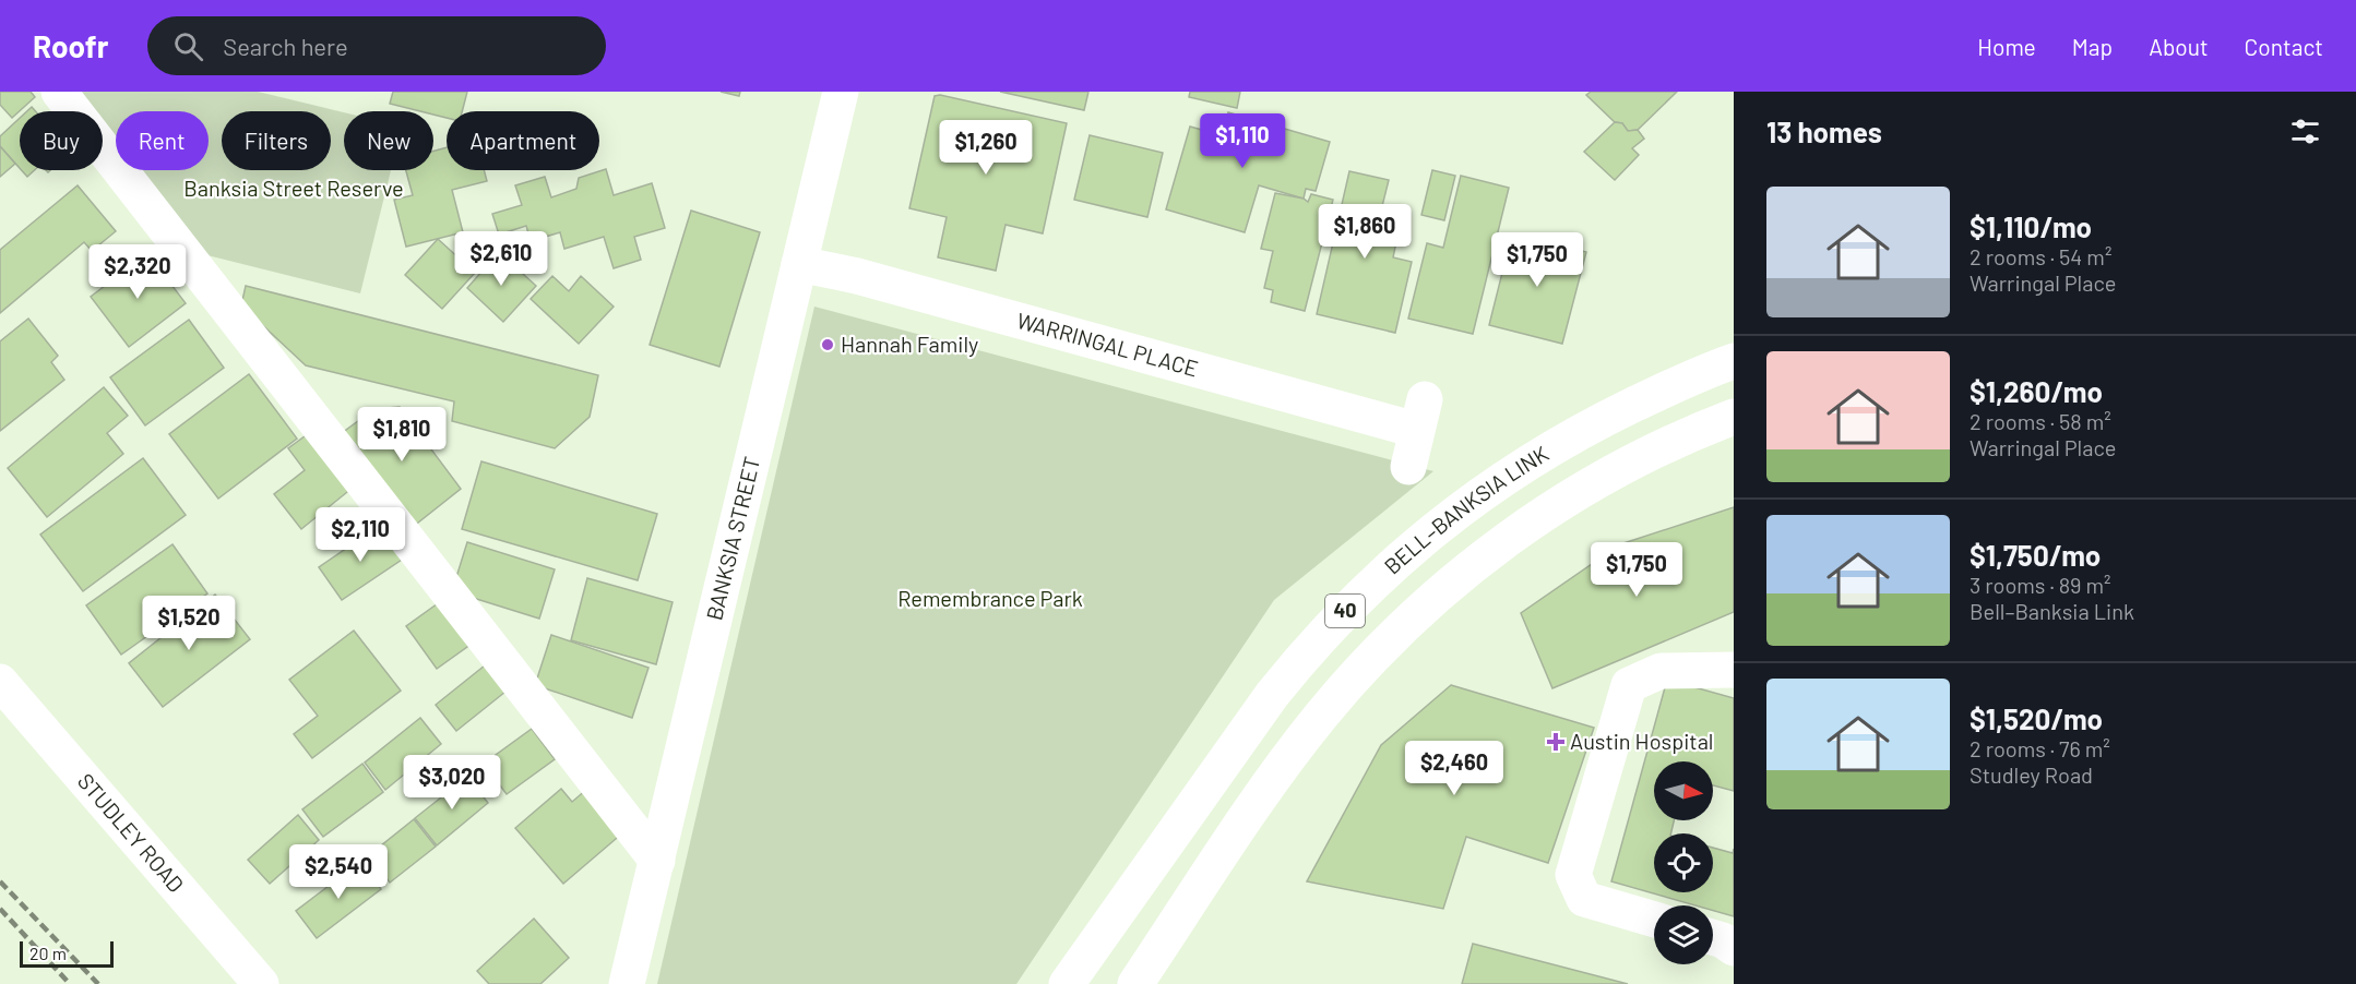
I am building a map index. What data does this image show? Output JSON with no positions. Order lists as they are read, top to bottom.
{
  "streets": {
    "main road": [
      "WARRINGAL PLACE",
      "BELL–BANKSIA LINK",
      "BANKSIA STREET",
      "40",
      "STUDLEY ROAD"
    ]
  },
  "crossings": [
    ["WARRINGAL PLACE", "BANKSIA STREET"]
  ],
  "parks": ["Banksia Street Reserve", "Remembrance Park"],
  "places": {
    "other": ["Hannah Family"],
    "health": ["Austin Hospital"]
  },
  "scale_bar": "20 m",
  "north": "right",
  "page": {
    "header": "Roofr",
    "search": "Search here",
    "nav": [
      "Home",
      "Map",
      "About",
      "Contact"
    ],
    "heading": "13 homes",
    "chip": [
      "Buy",
      "Rent",
      "Filters",
      "New",
      "Apartment"
    ],
    "price": [
      "$1,110",
      "$1,260",
      "$1,860",
      "$2,610",
      "$1,750",
      "$2,320",
      "$1,810",
      "$2,110",
      "$1,750",
      "$1,520",
      "$2,460",
      "$3,020",
      "$2,540"
    ],
    "list": [
      {
        "name": "$1,110/mo",
        "note": "2 rooms · 54 m² · Warringal Place"
      },
      {
        "name": "$1,260/mo",
        "note": "2 rooms · 58 m² · Warringal Place"
      },
      {
        "name": "$1,750/mo",
        "note": "3 rooms · 89 m² · Bell–Banksia Link"
      },
      {
        "name": "$1,520/mo",
        "note": "2 rooms · 76 m² · Studley Road"
      }
    ],
    "scale": "20 m"
  }
}
